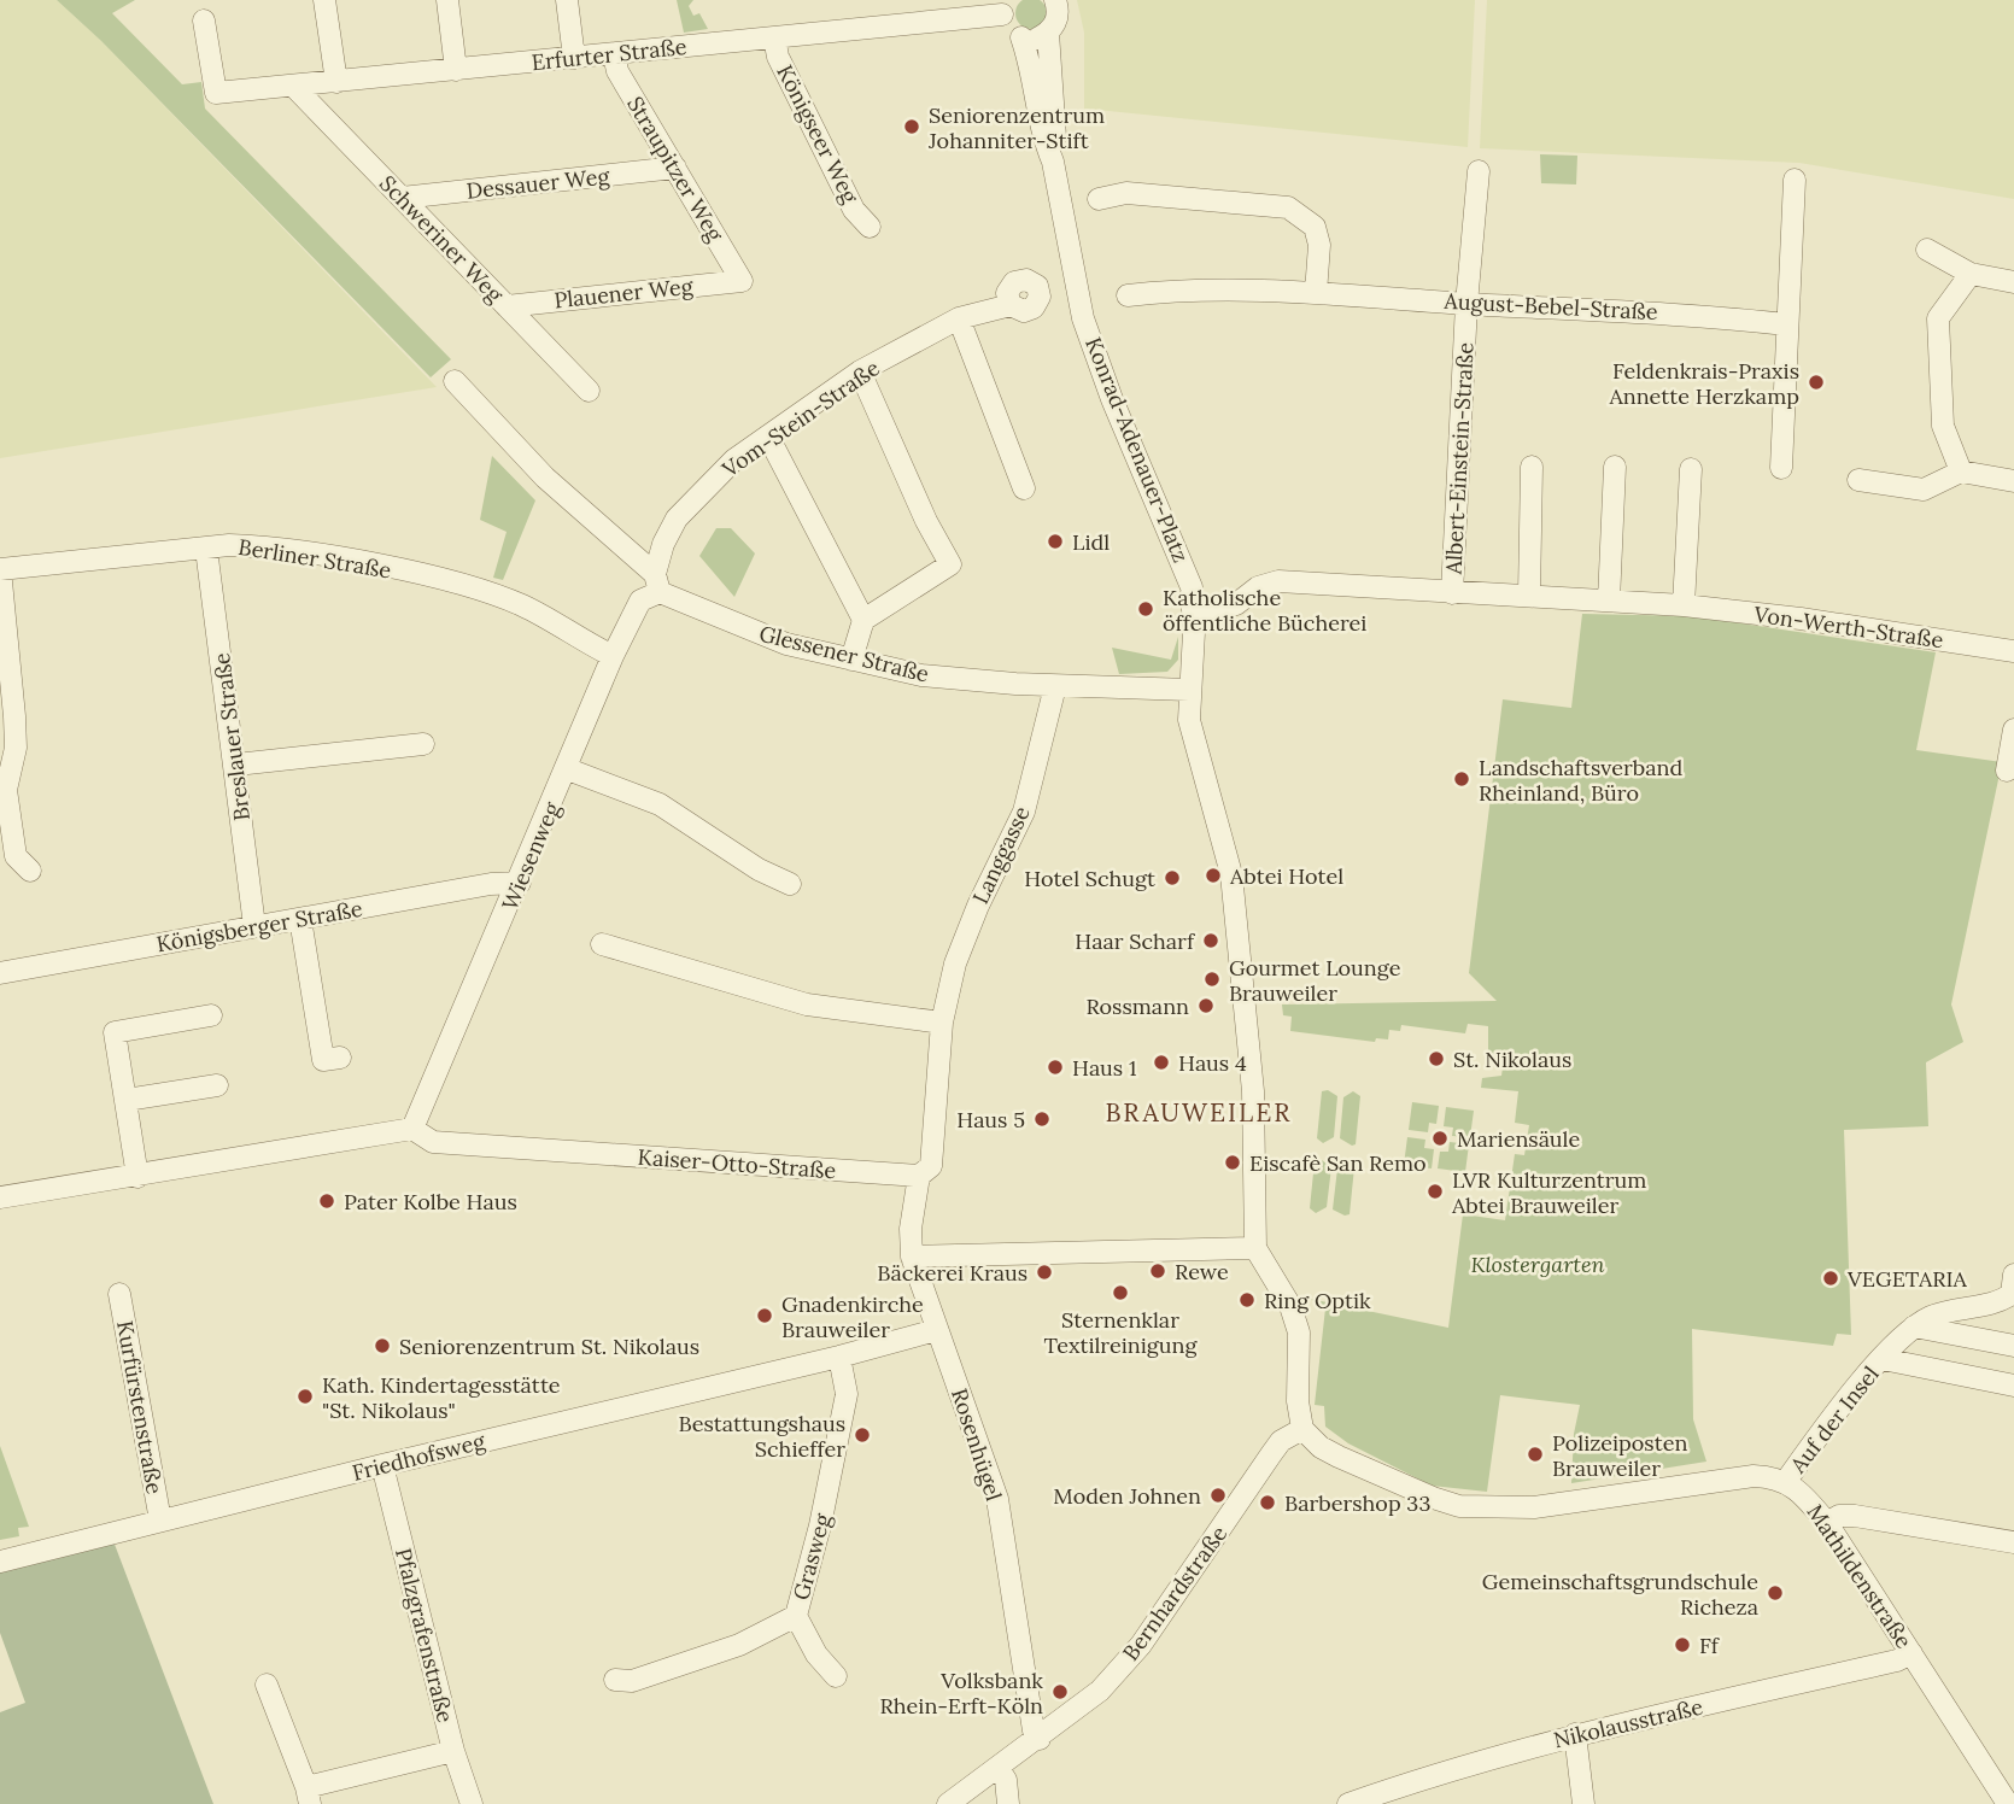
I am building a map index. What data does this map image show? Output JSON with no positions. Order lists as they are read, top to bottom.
{
  "streets": {
    "street": [
      "Erfurter Straße",
      "Königseer Weg",
      "Straupitzer Weg",
      "Dessauer Weg",
      "Schweriner Weg",
      "Plauener Weg",
      "August-Bebel-Straße",
      "Vom-Stein-Straße",
      "Konrad-Adenauer-Platz",
      "Albert-Einstein-Straße",
      "Berliner Straße",
      "Von-Werth-Straße",
      "Glessener Straße",
      "Breslauer Straße",
      "Langgasse",
      "Wiesenweg",
      "Königsberger Straße",
      "Kaiser-Otto-Straße",
      "Kurfürstenstraße",
      "Auf der Insel",
      "Rosenhügel",
      "Friedhofsweg",
      "Grasweg",
      "Mathildenstraße",
      "Bernhardstraße",
      "Pfalzgrafenstraße",
      "Nikolausstraße"
    ]
  },
  "crossings": [
    ["Erfurter Straße", "Königseer Weg"],
    ["Erfurter Straße", "Straupitzer Weg"],
    ["Erfurter Straße", "Schweriner Weg"],
    ["Straupitzer Weg", "Dessauer Weg"],
    ["Straupitzer Weg", "Plauener Weg"],
    ["Dessauer Weg", "Schweriner Weg"],
    ["Schweriner Weg", "Plauener Weg"],
    ["August-Bebel-Straße", "Albert-Einstein-Straße"],
    ["Vom-Stein-Straße", "Glessener Straße"],
    ["Vom-Stein-Straße", "Wiesenweg"],
    ["Konrad-Adenauer-Platz", "Von-Werth-Straße"],
    ["Konrad-Adenauer-Platz", "Glessener Straße"],
    ["Albert-Einstein-Straße", "Von-Werth-Straße"],
    ["Berliner Straße", "Breslauer Straße"],
    ["Berliner Straße", "Wiesenweg"],
    ["Glessener Straße", "Langgasse"],
    ["Glessener Straße", "Wiesenweg"],
    ["Breslauer Straße", "Königsberger Straße"],
    ["Langgasse", "Kaiser-Otto-Straße"],
    ["Wiesenweg", "Königsberger Straße"],
    ["Wiesenweg", "Kaiser-Otto-Straße"],
    ["Kurfürstenstraße", "Friedhofsweg"],
    ["Auf der Insel", "Mathildenstraße"],
    ["Rosenhügel", "Friedhofsweg"],
    ["Rosenhügel", "Bernhardstraße"],
    ["Friedhofsweg", "Grasweg"],
    ["Friedhofsweg", "Pfalzgrafenstraße"],
    ["Mathildenstraße", "Nikolausstraße"]
  ],
  "districts": ["BRAUWEILER"],
  "parks": ["Klostergarten"],
  "places": [
    "Seniorenzentrum Johanniter-Stift",
    "Feldenkrais-Praxis Annette Herzkamp",
    "Lidl",
    "Katholische öffentliche Bücherei",
    "Landschaftsverband Rheinland, Büro",
    "Abtei Hotel",
    "Hotel Schugt",
    "Haar Scharf",
    "Gourmet Lounge Brauweiler",
    "Rossmann",
    "St. Nikolaus",
    "Haus 4",
    "Haus 1",
    "Haus 5",
    "Mariensäule",
    "Eiscafè San Remo",
    "LVR Kulturzentrum Abtei Brauweiler",
    "Pater Kolbe Haus",
    "Rewe",
    "Bäckerei Kraus",
    "VEGETARIA",
    "Sternenklar Textilreinigung",
    "Ring Optik",
    "Gnadenkirche Brauweiler",
    "Seniorenzentrum St. Nikolaus",
    "Kath. Kindertagesstätte \"St. Nikolaus\"",
    "Bestattungshaus Schieffer",
    "Polizeiposten Brauweiler",
    "Moden Johnen",
    "Barbershop 33",
    "Gemeinschaftsgrundschule Richeza",
    "Ff",
    "Volksbank Rhein-Erft-Köln"
  ]
}
